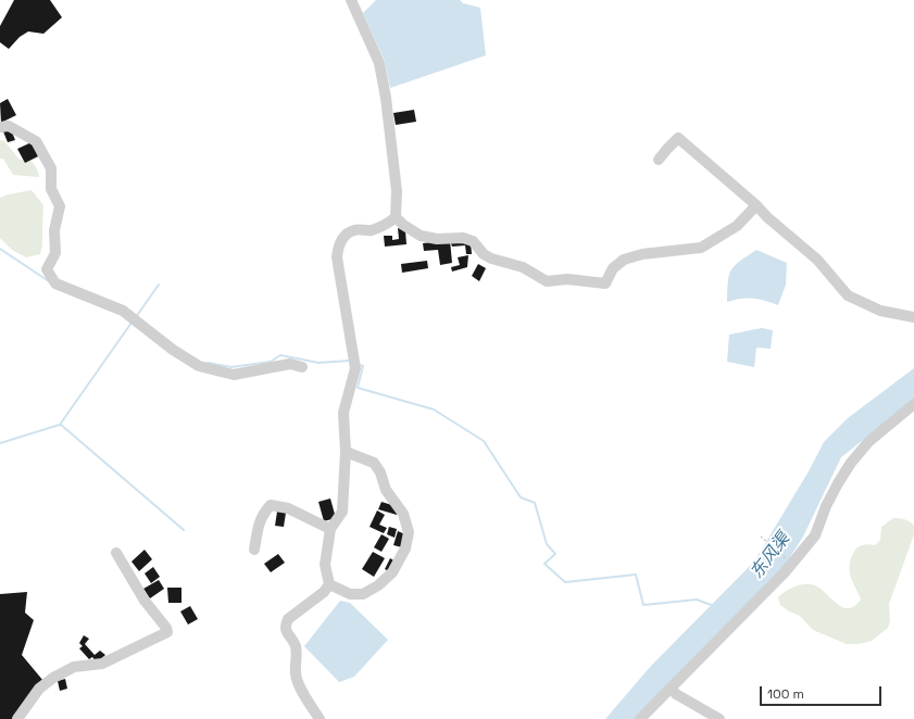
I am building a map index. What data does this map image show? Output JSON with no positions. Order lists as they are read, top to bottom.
{
  "water": ["东风渠"],
  "scale_bar": "100 m"
}
